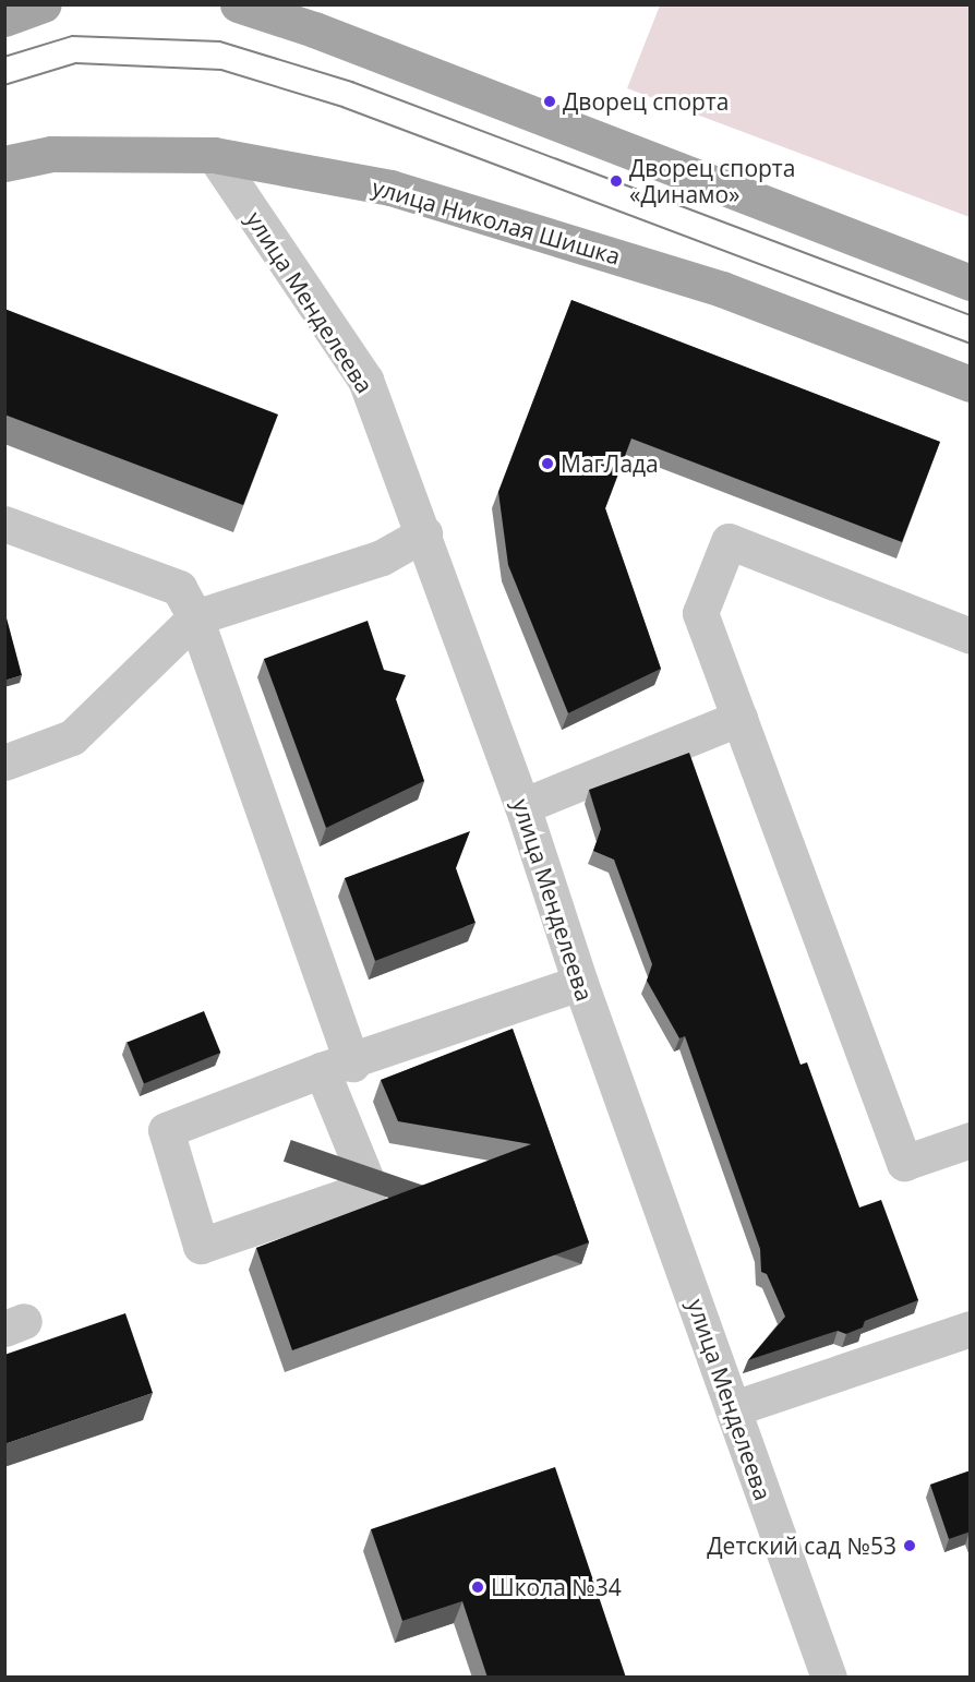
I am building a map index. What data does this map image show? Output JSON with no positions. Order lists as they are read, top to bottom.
{
  "streets": {
    "main road": ["улица Николая Шишка"],
    "street": ["улица Менделеева"]
  },
  "crossings": [
    ["улица Николая Шишка", "улица Менделеева"]
  ],
  "places": [
    "Дворец спорта",
    "Дворец спорта «Динамо»",
    "МагЛада",
    "Детский сад №53",
    "Школа №34"
  ]
}
